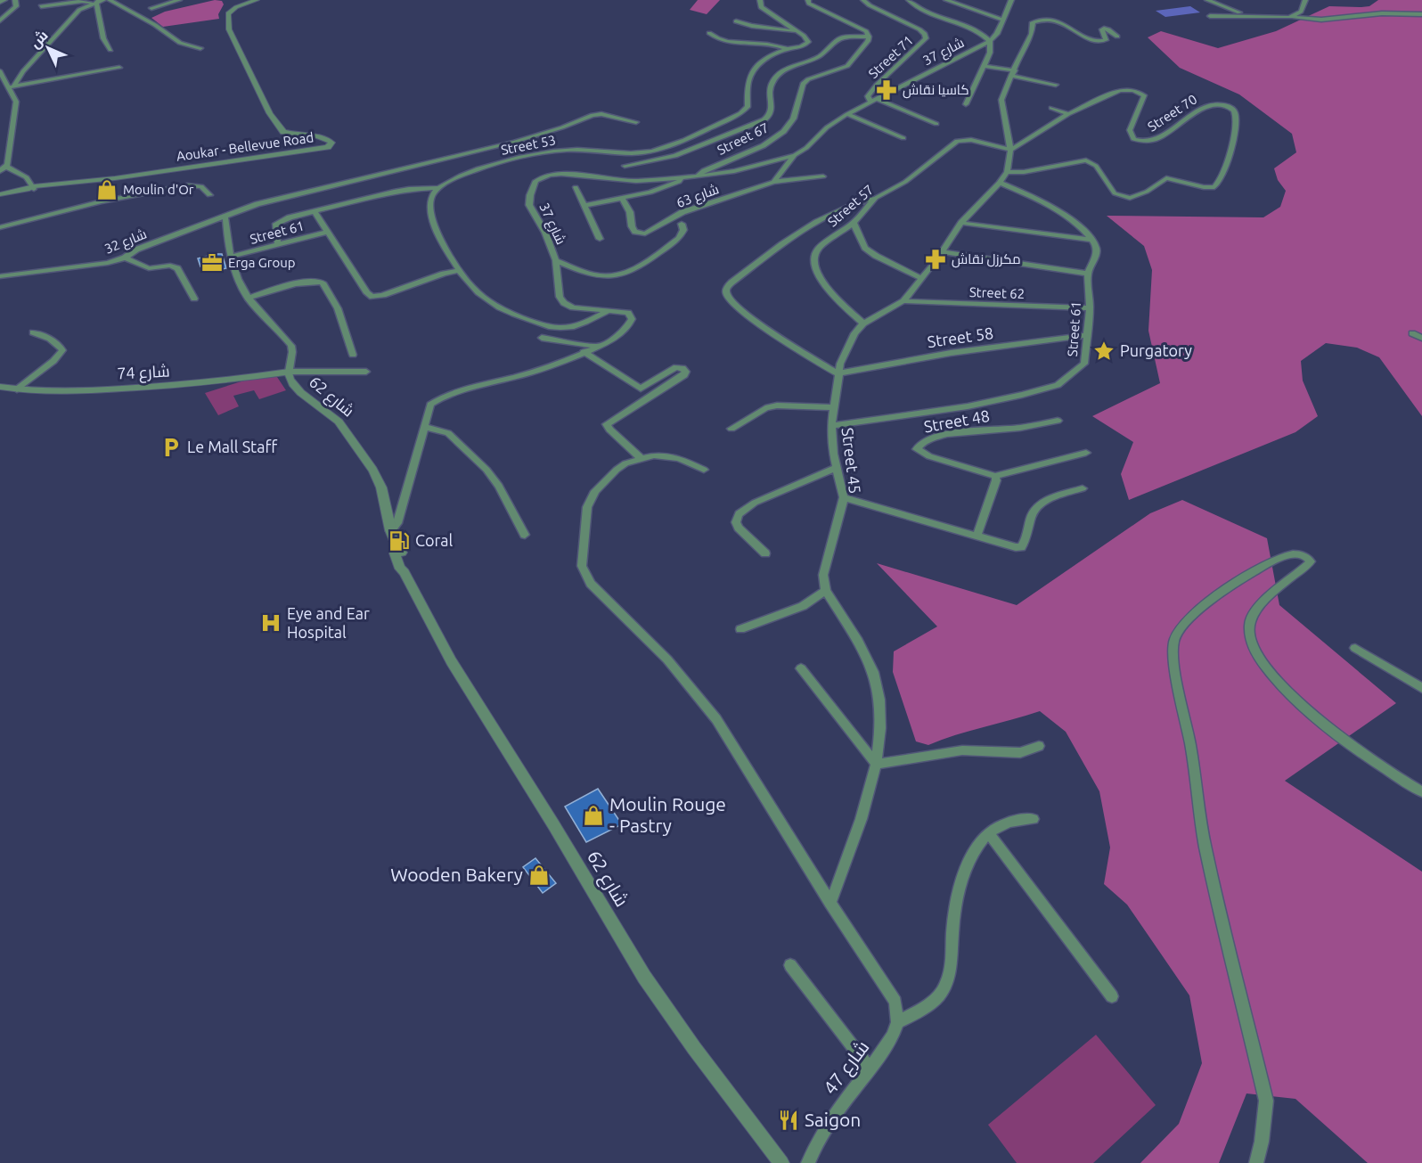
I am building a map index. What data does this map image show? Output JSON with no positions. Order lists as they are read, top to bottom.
{
  "streets": {
    "street": [
      "شارع 37",
      "Street 71",
      "Street 70",
      "Street 67",
      "Street 53",
      "Aoukar - Bellevue Road",
      "شارع 63",
      "Street 57",
      "Street 61",
      "شارع 32",
      "Street 62",
      "Street 58",
      "شارع 74",
      "شارع 62",
      "Street 48",
      "Street 45",
      "شارع 47"
    ]
  },
  "crossings": [
    ["شارع 37", "Street 71"],
    ["شارع 37", "Street 67"],
    ["شارع 37", "شارع 62"],
    ["Street 70", "Street 57"],
    ["Street 70", "Street 45"],
    ["Street 57", "Street 45"],
    ["Street 61", "Street 62"],
    ["Street 61", "Street 58"],
    ["Street 61", "شارع 62"],
    ["Street 61", "Street 45"],
    ["شارع 32", "شارع 62"],
    ["Street 62", "Street 45"],
    ["Street 58", "Street 45"],
    ["شارع 74", "شارع 62"]
  ],
  "places": {
    "pharmacy": ["كاسيا نقاش", "مكرزل نقاش"],
    "shop": ["Moulin d'Or", "Moulin Rouge - Pastry", "Wooden Bakery"],
    "office": ["Erga Group"],
    "place": ["Purgatory"],
    "parking": ["Le Mall Staff"],
    "fuel station": ["Coral"],
    "hospital": ["Eye and Ear Hospital"],
    "restaurant": ["Saigon"]
  },
  "north": "top left"
}
